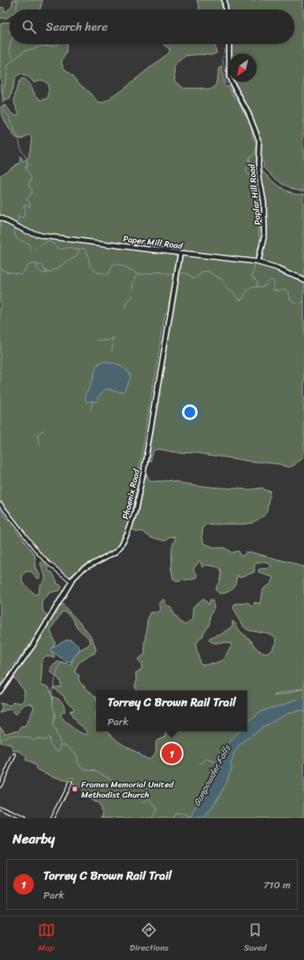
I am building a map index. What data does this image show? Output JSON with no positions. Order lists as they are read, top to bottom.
{
  "streets": {
    "main road": ["Paper Mill Road"],
    "street": ["Poplar Hill Road", "Phoenix Road"]
  },
  "crossings": [
    ["Poplar Hill Road", "Paper Mill Road"],
    ["Paper Mill Road", "Phoenix Road"]
  ],
  "water": ["Gunpowder Falls"],
  "places": ["Frames Memorial United Methodist Church"],
  "north": "bottom left",
  "page": {
    "search": "Search here",
    "popup": ["Torrey C Brown Rail Trail", "Park"],
    "pins": "1",
    "heading": "Nearby",
    "list": [
      {
        "mark": "1",
        "name": "Torrey C Brown Rail Trail",
        "note": "Park",
        "value": "710 m"
      }
    ],
    "nav": ["Map", "Directions", "Saved"]
  }
}
